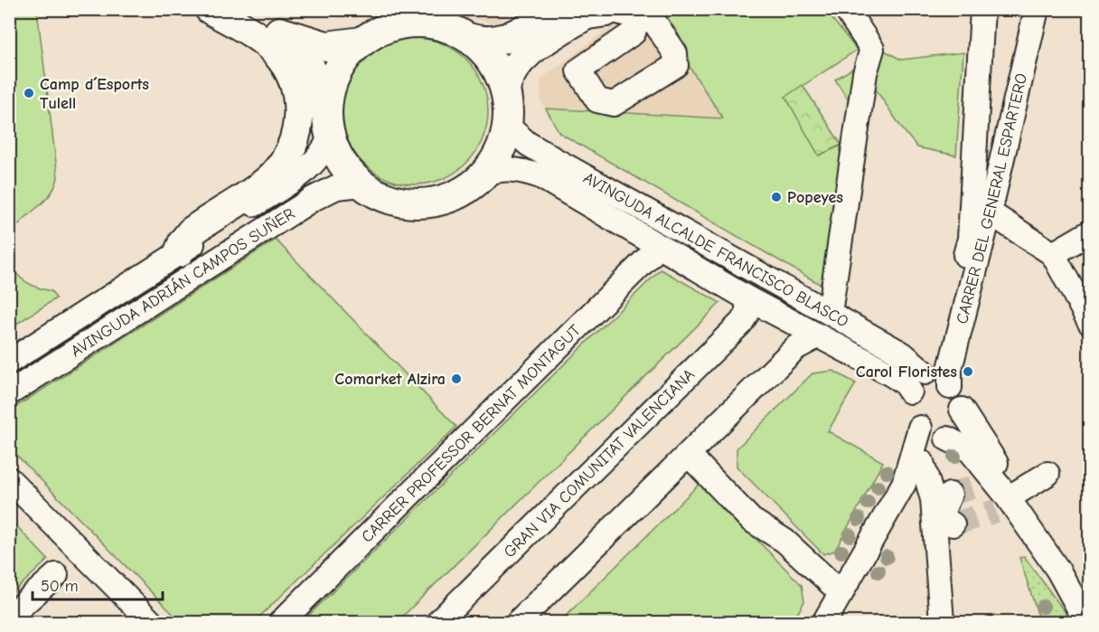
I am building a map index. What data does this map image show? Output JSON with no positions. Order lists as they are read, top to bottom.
{
  "streets": {
    "street": [
      "CARRER DEL GENERAL ESPARTERO",
      "AVINGUDA ALCALDE FRANCISCO BLASCO",
      "AVINGUDA ADRIÁN CAMPOS SUÑER",
      "CARRER PROFESSOR BERNAT MONTAGUT",
      "GRAN VIA COMUNITAT VALENCIANA"
    ]
  },
  "crossings": [
    ["CARRER DEL GENERAL ESPARTERO", "AVINGUDA ALCALDE FRANCISCO BLASCO"],
    ["AVINGUDA ALCALDE FRANCISCO BLASCO", "AVINGUDA ADRIÁN CAMPOS SUÑER"],
    ["AVINGUDA ALCALDE FRANCISCO BLASCO", "CARRER PROFESSOR BERNAT MONTAGUT"],
    ["AVINGUDA ALCALDE FRANCISCO BLASCO", "GRAN VIA COMUNITAT VALENCIANA"]
  ],
  "places": [
    "Camp d´Esports Tulell",
    "Popeyes",
    "Carol Floristes",
    "Comarket Alzira"
  ],
  "scale_bar": "50 m"
}
